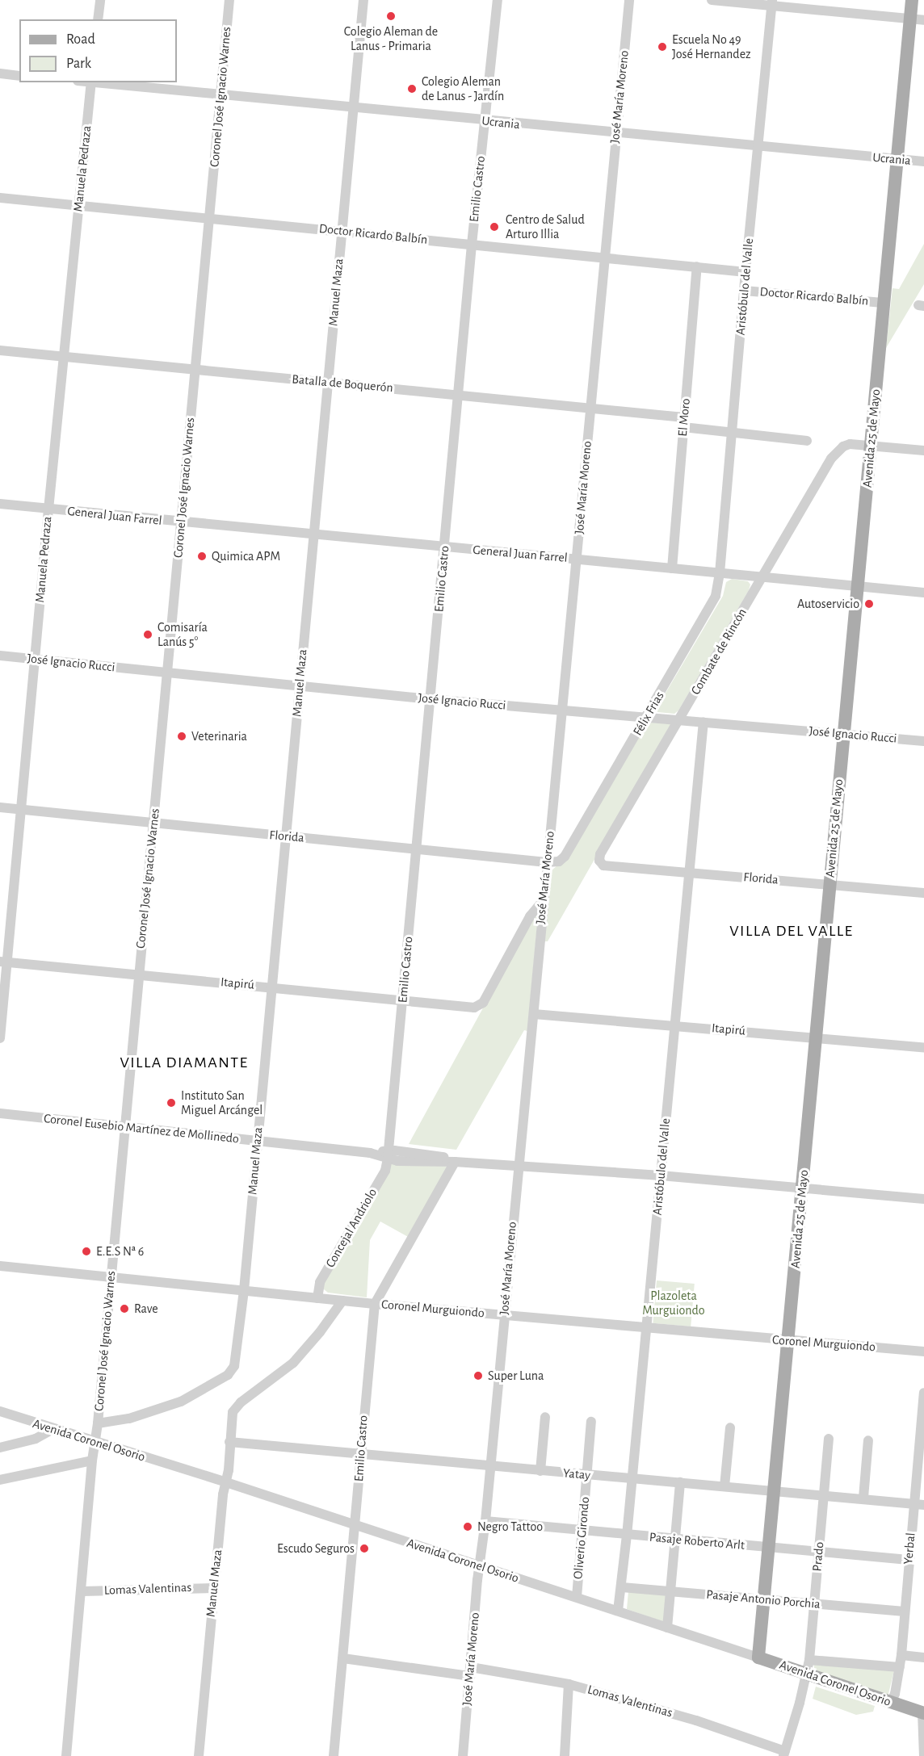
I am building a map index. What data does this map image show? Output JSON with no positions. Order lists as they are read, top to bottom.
{
  "streets": {
    "main road": ["Avenida 25 de Mayo", "Avenida Coronel Osorio"],
    "street": [
      "Coronel José Ignacio Warnes",
      "José María Moreno",
      "Ucrania",
      "Manuela Pedraza",
      "Emilio Castro",
      "Doctor Ricardo Balbín",
      "Aristóbulo del Valle",
      "Manuel Maza",
      "Batalla de Boquerón",
      "El Moro",
      "General Juan Farrel",
      "Combate de Rincón",
      "José Ignacio Rucci",
      "Félix Frias",
      "Florida",
      "Itapirú",
      "Coronel Eusebio Martínez de Mollinedo",
      "Concejal Andriolo",
      "Coronel Murguiondo",
      "Yatay",
      "Oliverio Girondo",
      "Pasaje Roberto Arlt",
      "Yerbal",
      "Prado",
      "Lomas Valentinas",
      "Pasaje Antonio Porchia"
    ]
  },
  "crossings": [
    ["Coronel José Ignacio Warnes", "Ucrania"],
    ["Coronel José Ignacio Warnes", "Doctor Ricardo Balbín"],
    ["Coronel José Ignacio Warnes", "Manuel Maza"],
    ["Coronel José Ignacio Warnes", "Batalla de Boquerón"],
    ["Coronel José Ignacio Warnes", "General Juan Farrel"],
    ["Coronel José Ignacio Warnes", "José Ignacio Rucci"],
    ["Coronel José Ignacio Warnes", "Florida"],
    ["Coronel José Ignacio Warnes", "Itapirú"],
    ["Coronel José Ignacio Warnes", "Coronel Eusebio Martínez de Mollinedo"],
    ["Coronel José Ignacio Warnes", "Coronel Murguiondo"],
    ["Coronel José Ignacio Warnes", "Avenida Coronel Osorio"],
    ["Coronel José Ignacio Warnes", "Lomas Valentinas"],
    ["José María Moreno", "Ucrania"],
    ["José María Moreno", "Doctor Ricardo Balbín"],
    ["José María Moreno", "Batalla de Boquerón"],
    ["José María Moreno", "General Juan Farrel"],
    ["José María Moreno", "José Ignacio Rucci"],
    ["José María Moreno", "Florida"],
    ["José María Moreno", "Itapirú"],
    ["José María Moreno", "Coronel Eusebio Martínez de Mollinedo"],
    ["José María Moreno", "Coronel Murguiondo"],
    ["José María Moreno", "Avenida Coronel Osorio"],
    ["José María Moreno", "Yatay"],
    ["José María Moreno", "Pasaje Roberto Arlt"],
    ["José María Moreno", "Lomas Valentinas"],
    ["Ucrania", "Emilio Castro"],
    ["Ucrania", "Aristóbulo del Valle"],
    ["Ucrania", "Manuel Maza"],
    ["Ucrania", "Avenida 25 de Mayo"],
    ["Manuela Pedraza", "Doctor Ricardo Balbín"],
    ["Manuela Pedraza", "Batalla de Boquerón"],
    ["Manuela Pedraza", "General Juan Farrel"],
    ["Manuela Pedraza", "José Ignacio Rucci"],
    ["Manuela Pedraza", "Florida"],
    ["Manuela Pedraza", "Itapirú"],
    ["Emilio Castro", "Doctor Ricardo Balbín"],
    ["Emilio Castro", "Batalla de Boquerón"],
    ["Emilio Castro", "General Juan Farrel"],
    ["Emilio Castro", "José Ignacio Rucci"],
    ["Emilio Castro", "Florida"],
    ["Emilio Castro", "Itapirú"],
    ["Emilio Castro", "Coronel Eusebio Martínez de Mollinedo"],
    ["Emilio Castro", "Concejal Andriolo"],
    ["Emilio Castro", "Coronel Murguiondo"],
    ["Emilio Castro", "Avenida Coronel Osorio"],
    ["Emilio Castro", "Yatay"],
    ["Emilio Castro", "Lomas Valentinas"],
    ["Doctor Ricardo Balbín", "Aristóbulo del Valle"],
    ["Doctor Ricardo Balbín", "Manuel Maza"],
    ["Doctor Ricardo Balbín", "El Moro"],
    ["Doctor Ricardo Balbín", "Avenida 25 de Mayo"],
    ["Aristóbulo del Valle", "Batalla de Boquerón"],
    ["Aristóbulo del Valle", "General Juan Farrel"],
    ["Aristóbulo del Valle", "José Ignacio Rucci"],
    ["Aristóbulo del Valle", "Félix Frias"],
    ["Aristóbulo del Valle", "Florida"],
    ["Aristóbulo del Valle", "Itapirú"],
    ["Aristóbulo del Valle", "Coronel Eusebio Martínez de Mollinedo"],
    ["Aristóbulo del Valle", "Coronel Murguiondo"],
    ["Aristóbulo del Valle", "Avenida Coronel Osorio"],
    ["Aristóbulo del Valle", "Yatay"],
    ["Aristóbulo del Valle", "Pasaje Roberto Arlt"],
    ["Aristóbulo del Valle", "Pasaje Antonio Porchia"],
    ["Manuel Maza", "Batalla de Boquerón"],
    ["Manuel Maza", "General Juan Farrel"],
    ["Manuel Maza", "José Ignacio Rucci"],
    ["Manuel Maza", "Florida"],
    ["Manuel Maza", "Itapirú"],
    ["Manuel Maza", "Coronel Eusebio Martínez de Mollinedo"],
    ["Manuel Maza", "Coronel Murguiondo"],
    ["Manuel Maza", "Avenida Coronel Osorio"],
    ["Manuel Maza", "Yatay"],
    ["Manuel Maza", "Lomas Valentinas"],
    ["Batalla de Boquerón", "El Moro"],
    ["El Moro", "General Juan Farrel"],
    ["Avenida 25 de Mayo", "General Juan Farrel"],
    ["Avenida 25 de Mayo", "Combate de Rincón"],
    ["Avenida 25 de Mayo", "José Ignacio Rucci"],
    ["Avenida 25 de Mayo", "Florida"],
    ["Avenida 25 de Mayo", "Itapirú"],
    ["Avenida 25 de Mayo", "Coronel Eusebio Martínez de Mollinedo"],
    ["Avenida 25 de Mayo", "Coronel Murguiondo"],
    ["Avenida 25 de Mayo", "Avenida Coronel Osorio"],
    ["Avenida 25 de Mayo", "Yatay"],
    ["Avenida 25 de Mayo", "Pasaje Roberto Arlt"],
    ["Avenida 25 de Mayo", "Pasaje Antonio Porchia"],
    ["General Juan Farrel", "Combate de Rincón"],
    ["General Juan Farrel", "Félix Frias"],
    ["Combate de Rincón", "José Ignacio Rucci"],
    ["Combate de Rincón", "Florida"],
    ["José Ignacio Rucci", "Félix Frias"],
    ["Félix Frias", "Florida"],
    ["Coronel Eusebio Martínez de Mollinedo", "Concejal Andriolo"],
    ["Concejal Andriolo", "Coronel Murguiondo"],
    ["Avenida Coronel Osorio", "Oliverio Girondo"],
    ["Avenida Coronel Osorio", "Yerbal"],
    ["Avenida Coronel Osorio", "Prado"],
    ["Yatay", "Oliverio Girondo"],
    ["Yatay", "Yerbal"],
    ["Yatay", "Prado"],
    ["Oliverio Girondo", "Pasaje Roberto Arlt"],
    ["Pasaje Roberto Arlt", "Yerbal"],
    ["Pasaje Roberto Arlt", "Prado"],
    ["Yerbal", "Pasaje Antonio Porchia"],
    ["Prado", "Lomas Valentinas"],
    ["Prado", "Pasaje Antonio Porchia"]
  ],
  "districts": ["VILLA DEL VALLE", "VILLA DIAMANTE"],
  "parks": ["Plazoleta Murguiondo"],
  "places": [
    "Colegio Aleman de Lanus - Primaria",
    "Escuela No 49 José Hernandez",
    "Colegio Aleman de Lanus - Jardín",
    "Centro de Salud Arturo Illia",
    "Quimica APM",
    "Autoservicio",
    "Comisaría Lanús 5°",
    "Veterinaria",
    "Instituto San Miguel Arcángel",
    "E.E.S Nª 6",
    "Rave",
    "Super Luna",
    "Negro Tattoo",
    "Escudo Seguros"
  ],
  "legend": ["Road", "Park"]
}
